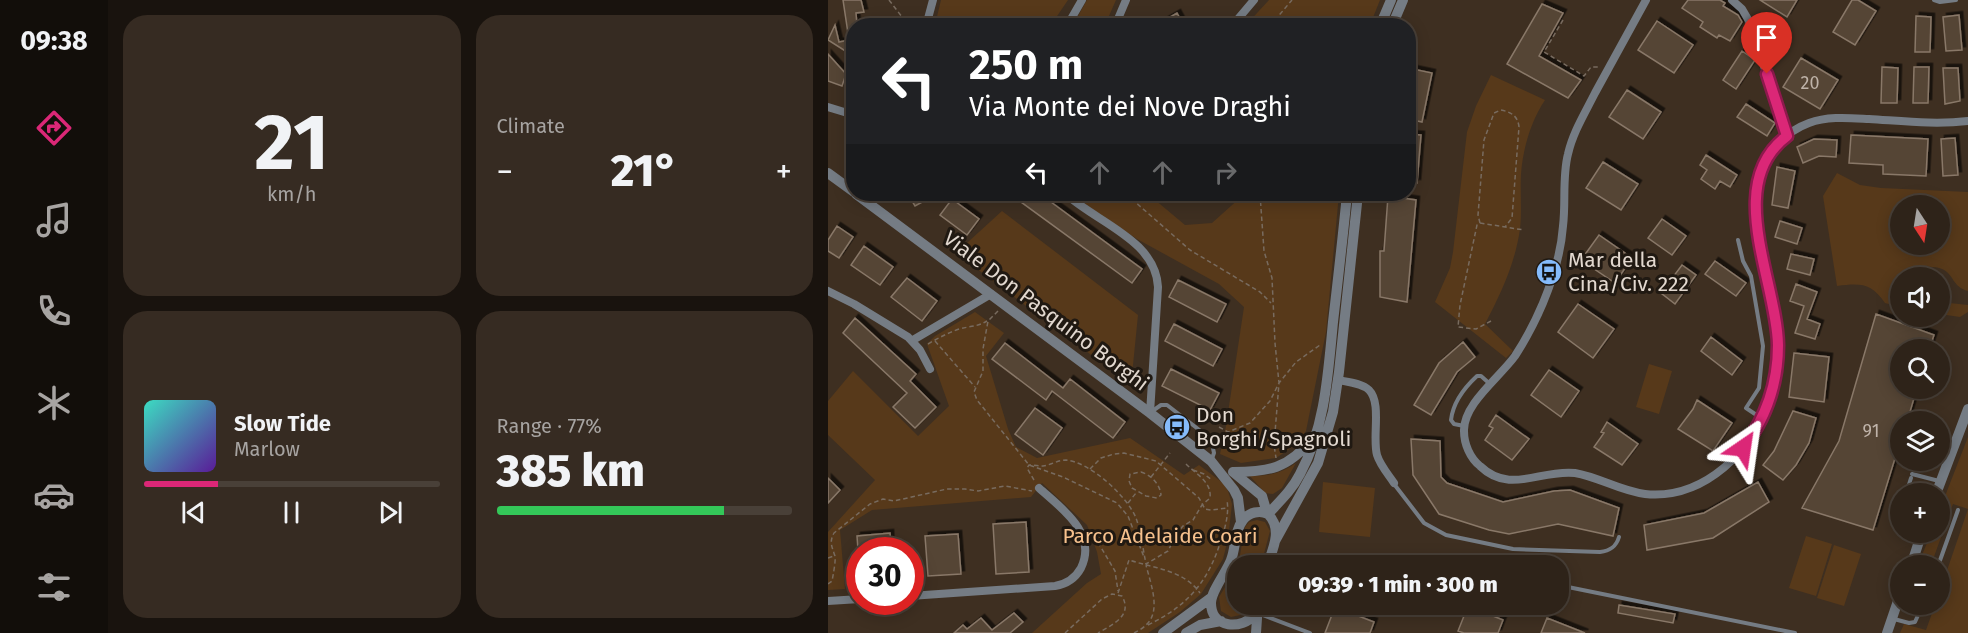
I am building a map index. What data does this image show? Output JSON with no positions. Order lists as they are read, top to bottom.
{
  "streets": {
    "street": ["Viale Don Pasquino Borghi"]
  },
  "parks": ["Parco Adelaide Coari"],
  "places": {
    "bus stop": ["Mar della Cina/Civ. 222", "Don Borghi/Spagnoli"]
  },
  "house_numbers": ["20", "91"],
  "north": "bottom",
  "page": {
    "tabs": "09:38",
    "tile": [
      ["21", "km/h"],
      "Climate",
      ["Range · 77%", "385 km"]
    ],
    "turn": ["250 m", "Via Monte dei Nove Draghi"],
    "heat": ["−", "21°", "+"],
    "map_buttons": ["+", "−"],
    "song": ["Slow Tide", "Marlow"],
    "limit": "30",
    "trip": "09:39 · 1 min · 300 m"
  }
}
